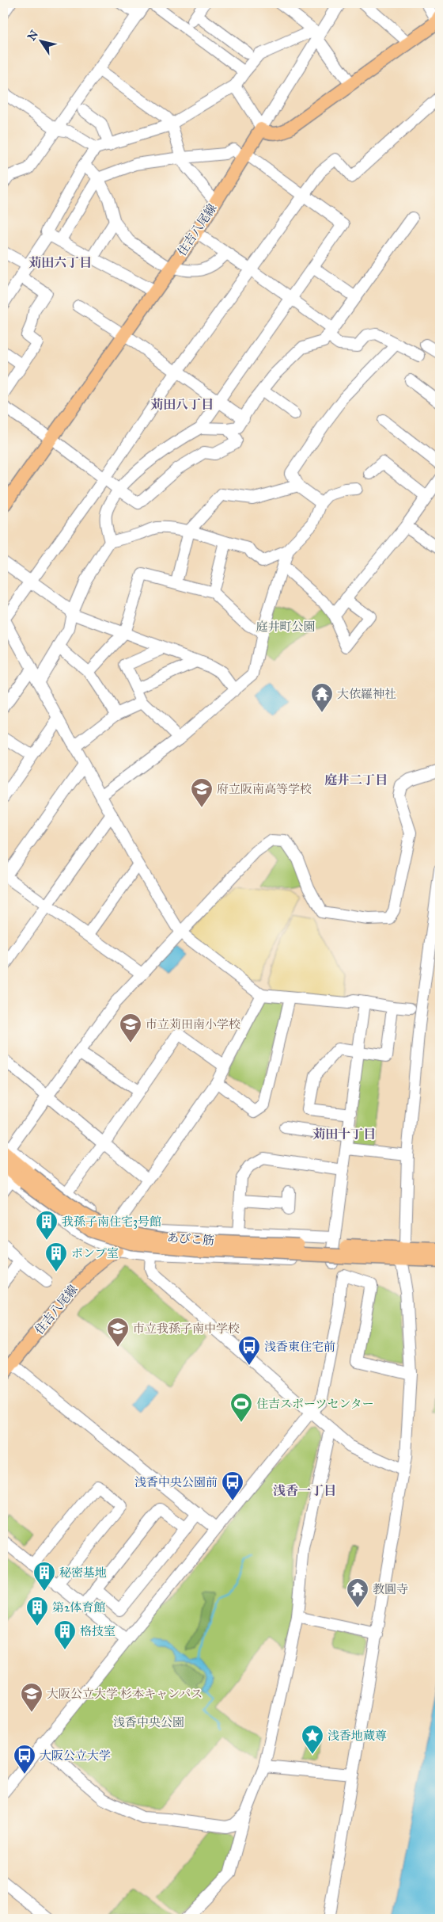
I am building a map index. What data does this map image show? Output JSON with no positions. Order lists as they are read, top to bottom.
{
  "streets": {
    "main road": ["住吉八尾線", "あびこ筋"]
  },
  "districts": [
    "苅田六丁目",
    "苅田八丁目",
    "庭井二丁目",
    "苅田十丁目",
    "浅香一丁目"
  ],
  "parks": ["庭井町公園", "浅香中央公園"],
  "places": {
    "temple": ["大依羅神社", "教圓寺"],
    "school or university": [
      "府立阪南高等学校",
      "市立苅田南小学校",
      "市立我孫子南中学校",
      "大阪公立大学 杉本キャンパス"
    ],
    "building": [
      "我孫子南住宅3号館",
      "ポンプ室",
      "秘密基地",
      "第2体育館",
      "格技室"
    ],
    "bus stop": ["浅香東住宅前", "浅香中央公園前", "大阪公立大学"],
    "sports": ["住吉スポーツセンター"],
    "place": ["浅香地蔵尊"]
  },
  "north": "top left"
}
